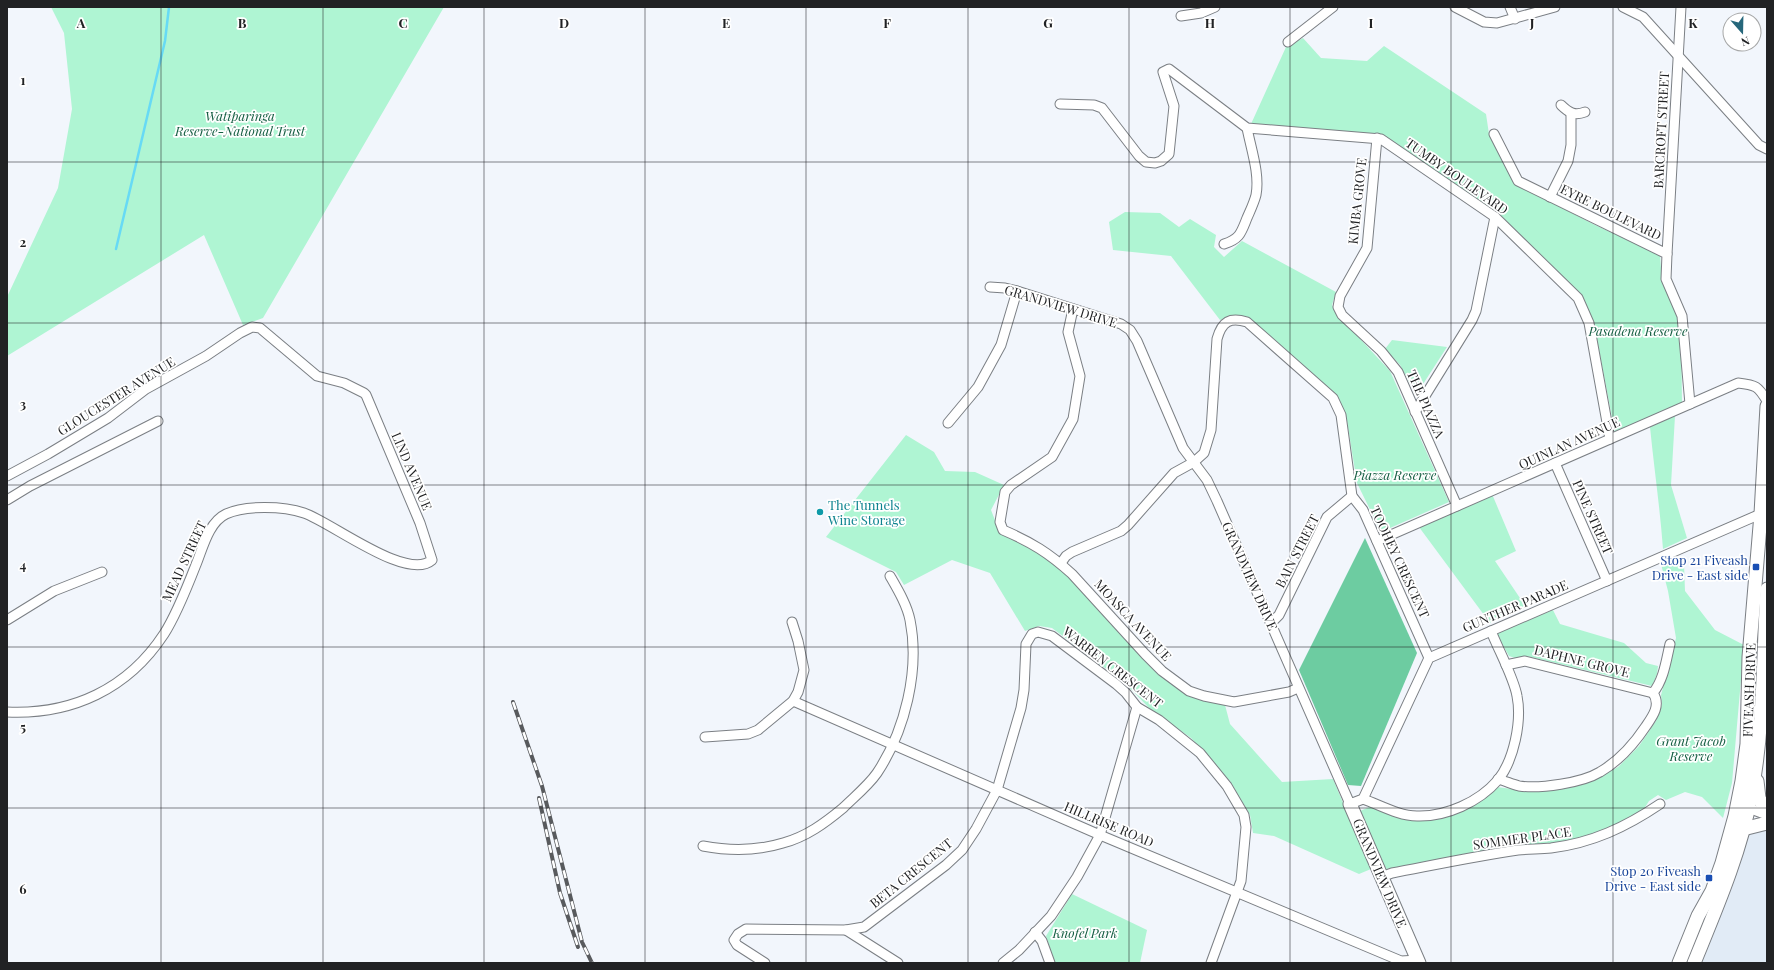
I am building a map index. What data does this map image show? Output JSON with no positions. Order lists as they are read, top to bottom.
{
  "streets": {
    "main road": ["GRANDVIEW DRIVE", "FIVEASH DRIVE"],
    "street": [
      "BARCROFT STREET",
      "TUMBY BOULEVARD",
      "KIMBA GROVE",
      "EYRE BOULEVARD",
      "GLOUCESTER AVENUE",
      "THE PIAZZA",
      "QUINLAN AVENUE",
      "LIND AVENUE",
      "PINE STREET",
      "BAIN STREET",
      "MEAD STREET",
      "TOOHEY CRESCENT",
      "GUNTHER PARADE",
      "MOASCA AVENUE",
      "DAPHNE GROVE",
      "WARREN CRESCENT",
      "HILLRISE ROAD",
      "SOMMER PLACE",
      "BETA CRESCENT"
    ]
  },
  "crossings": [
    ["BARCROFT STREET", "EYRE BOULEVARD"],
    ["TUMBY BOULEVARD", "KIMBA GROVE"],
    ["TUMBY BOULEVARD", "QUINLAN AVENUE"],
    ["KIMBA GROVE", "THE PIAZZA"],
    ["EYRE BOULEVARD", "QUINLAN AVENUE"],
    ["GRANDVIEW DRIVE", "BAIN STREET"],
    ["GRANDVIEW DRIVE", "TOOHEY CRESCENT"],
    ["GRANDVIEW DRIVE", "MOASCA AVENUE"],
    ["GRANDVIEW DRIVE", "HILLRISE ROAD"],
    ["GRANDVIEW DRIVE", "SOMMER PLACE"],
    ["GLOUCESTER AVENUE", "LIND AVENUE"],
    ["THE PIAZZA", "QUINLAN AVENUE"],
    ["QUINLAN AVENUE", "PINE STREET"],
    ["QUINLAN AVENUE", "TOOHEY CRESCENT"],
    ["LIND AVENUE", "MEAD STREET"],
    ["PINE STREET", "GUNTHER PARADE"],
    ["BAIN STREET", "TOOHEY CRESCENT"],
    ["TOOHEY CRESCENT", "GUNTHER PARADE"],
    ["GUNTHER PARADE", "FIVEASH DRIVE"],
    ["WARREN CRESCENT", "HILLRISE ROAD"],
    ["WARREN CRESCENT", "BETA CRESCENT"],
    ["HILLRISE ROAD", "BETA CRESCENT"]
  ],
  "parks": [
    "Watiparinga Reserve-National Trust",
    "Pasadena Reserve",
    "Piazza Reserve",
    "Grant Jacob Reserve",
    "Knofel Park"
  ],
  "places": {
    "other": ["The Tunnels Wine Storage"],
    "transit": ["Stop 21 Fiveash Drive - East side", "Stop 20 Fiveash Drive - East side"]
  },
  "north": "bottom",
  "grid": {
    "columns": [
      "A",
      "B",
      "C",
      "D",
      "E",
      "F",
      "G",
      "H",
      "I",
      "J",
      "K"
    ],
    "rows": [
      "1",
      "2",
      "3",
      "4",
      "5",
      "6"
    ]
  }
}
